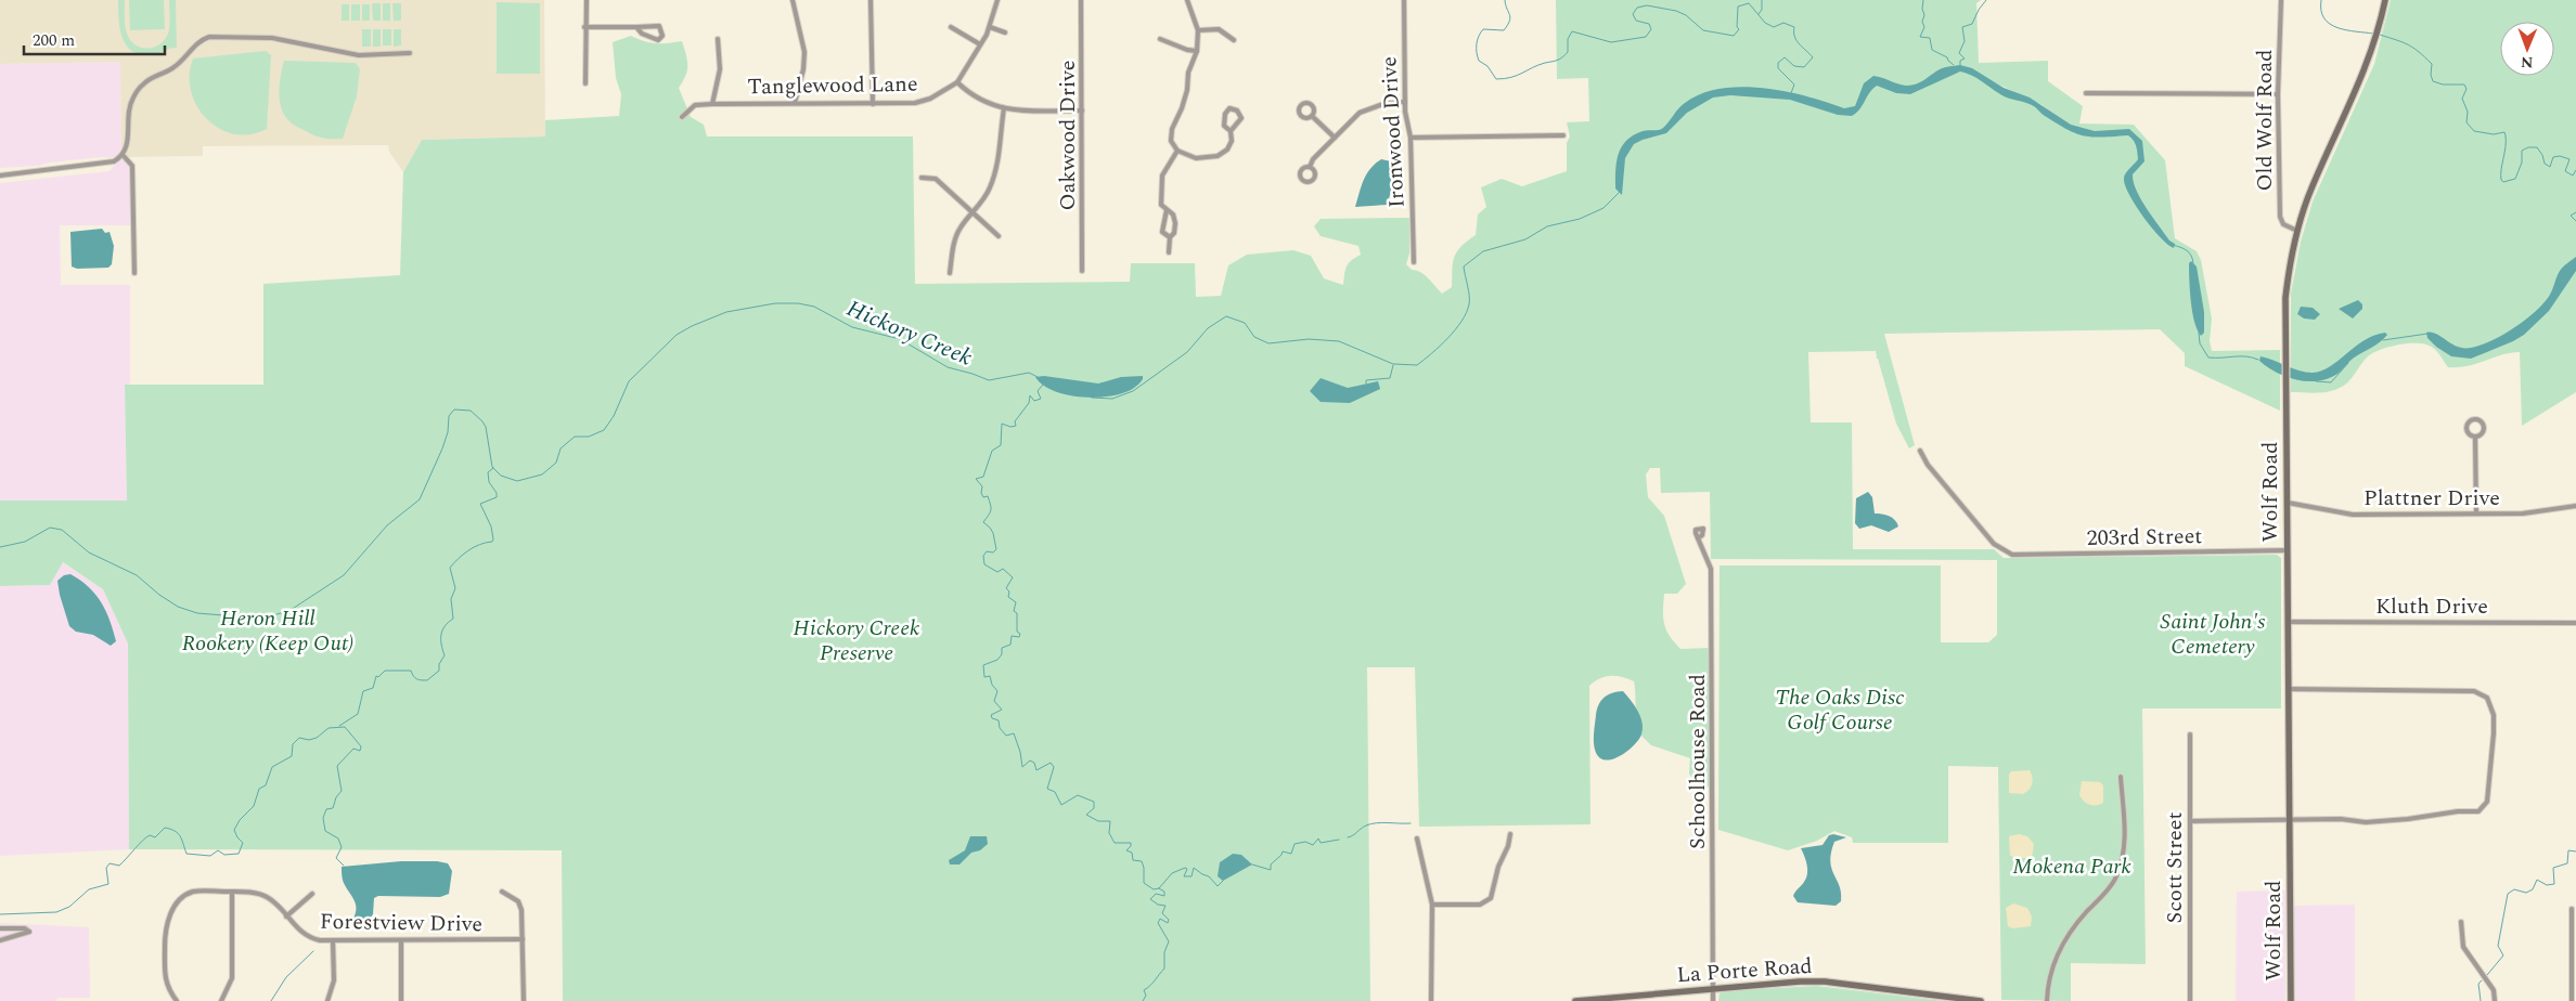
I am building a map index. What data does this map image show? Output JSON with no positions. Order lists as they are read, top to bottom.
{
  "streets": {
    "main road": ["Wolf Road", "La Porte Road"],
    "street": [
      "Tanglewood Lane",
      "Old Wolf Road",
      "Ironwood Drive",
      "Oakwood Drive",
      "Plattner Drive",
      "203rd Street",
      "Kluth Drive",
      "Schoolhouse Road",
      "Scott Street",
      "Forestview Drive"
    ]
  },
  "crossings": [
    ["Old Wolf Road", "Wolf Road"],
    ["Wolf Road", "Plattner Drive"],
    ["Wolf Road", "203rd Street"],
    ["Wolf Road", "Kluth Drive"],
    ["Schoolhouse Road", "La Porte Road"]
  ],
  "water": ["Hickory Creek"],
  "parks": [
    "Heron Hill Rookery (Keep Out)",
    "Saint John's Cemetery",
    "Hickory Creek Preserve",
    "The Oaks Disc Golf Course",
    "Mokena Park"
  ],
  "scale_bar": "200 m",
  "north": "bottom"
}
